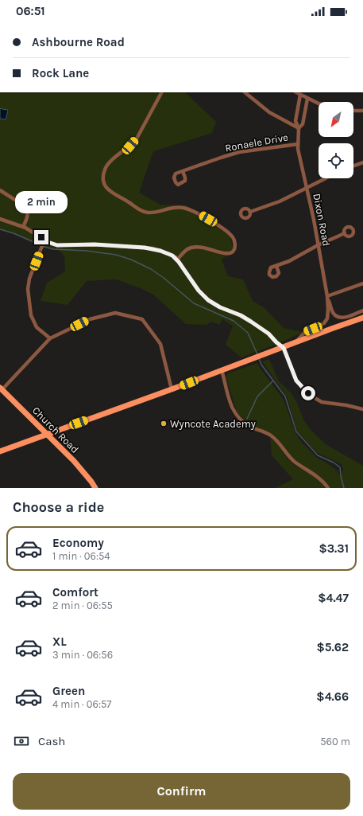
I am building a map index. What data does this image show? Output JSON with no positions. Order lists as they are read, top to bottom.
{
  "streets": {
    "main road": ["Church Road"],
    "street": ["Ronaele Drive", "Dixon Road"]
  },
  "crossings": [
    ["Ronaele Drive", "Dixon Road"]
  ],
  "places": ["Wyncote Academy"],
  "north": "bottom left",
  "page": {
    "status": "06:51",
    "banner": ["Ashbourne Road", "Rock Lane"],
    "bubble": "2 min",
    "heading": "Choose a ride",
    "list": [
      {
        "name": "Economy",
        "note": "1 min · 06:54",
        "value": "$3.31"
      },
      {
        "name": "Comfort",
        "note": "2 min · 06:55",
        "value": "$4.47"
      },
      {
        "name": "XL",
        "note": "3 min · 06:56",
        "value": "$5.62"
      },
      {
        "name": "Green",
        "note": "4 min · 06:57",
        "value": "$4.66"
      }
    ],
    "pay": ["Cash", "560 m"],
    "buttons": "Confirm"
  }
}
